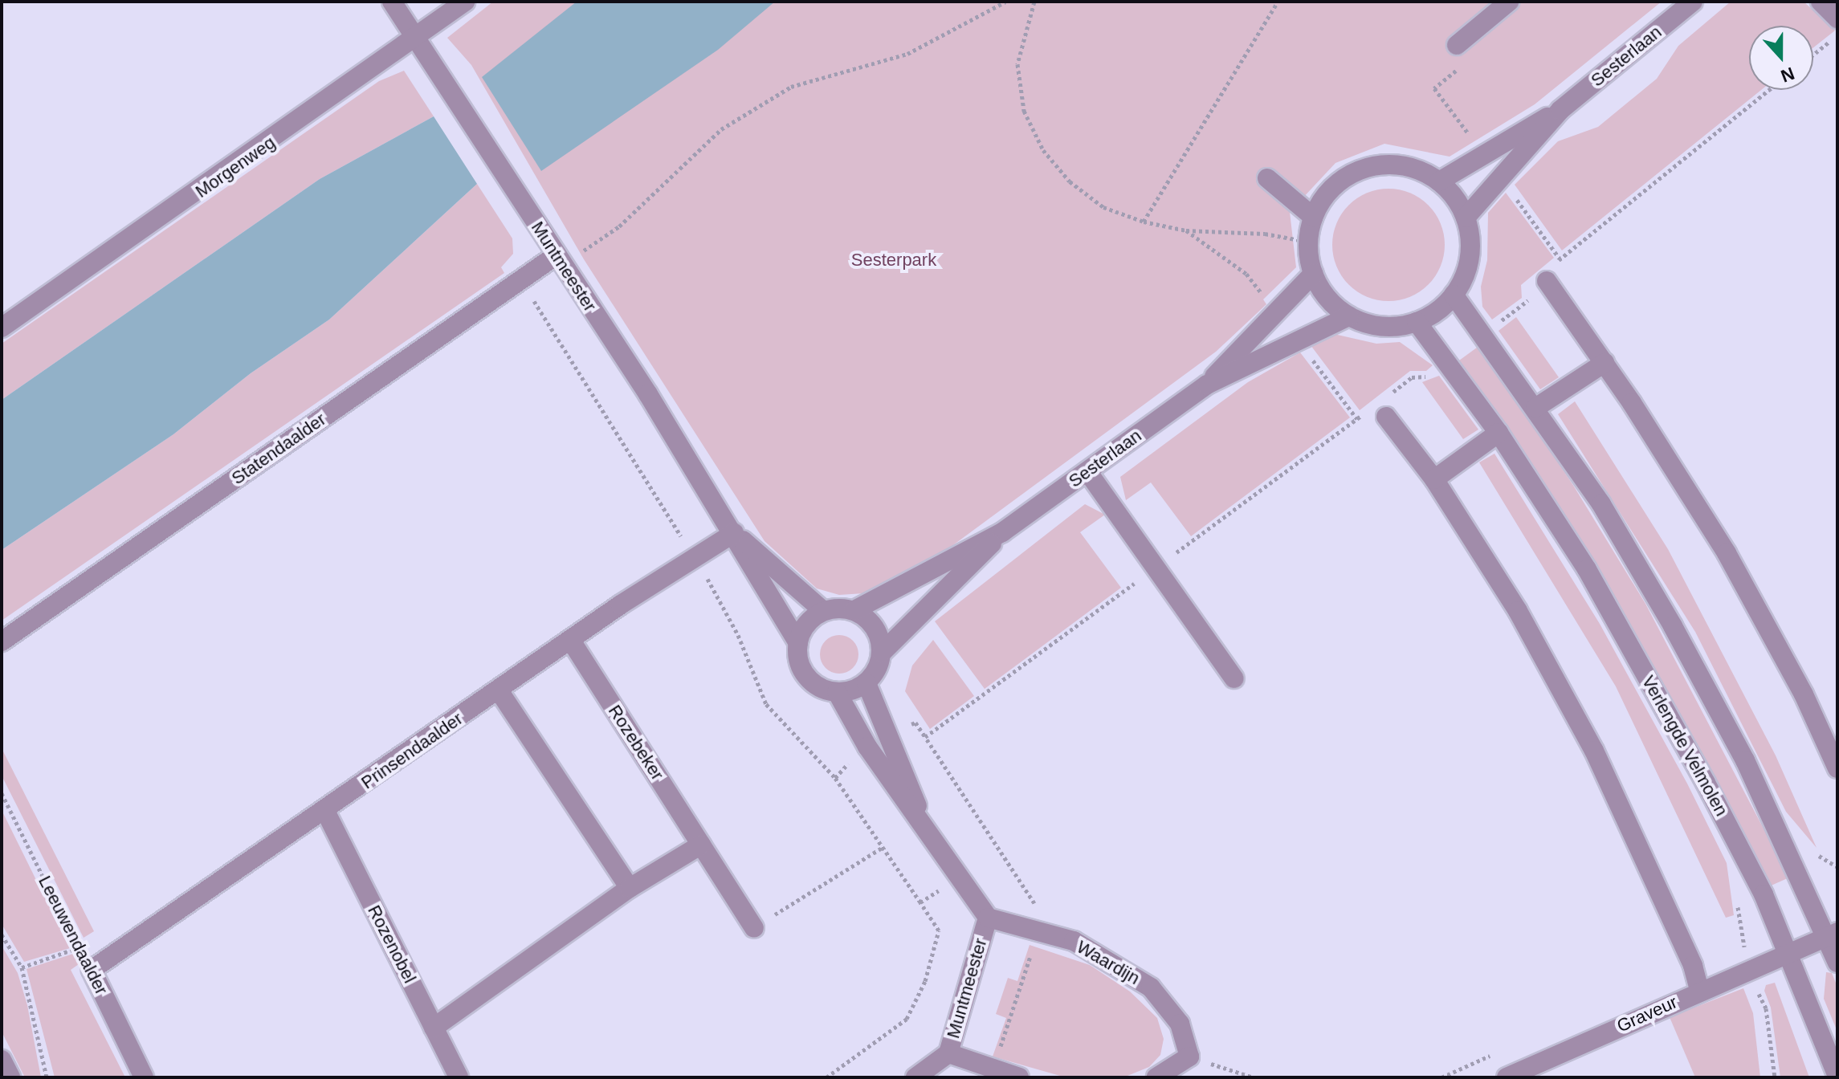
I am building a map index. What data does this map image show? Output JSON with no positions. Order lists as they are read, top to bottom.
{
  "streets": {
    "street": [
      "Sesterlaan",
      "Morgenweg",
      "Muntmeester",
      "Statendaalder",
      "Rozebeker",
      "Verlengde Velmolen",
      "Prinsendaalder",
      "Leeuwendaalder",
      "Rozenobel",
      "Waardijn",
      "Graveur"
    ]
  },
  "crossings": [
    ["Sesterlaan", "Muntmeester"],
    ["Sesterlaan", "Verlengde Velmolen"],
    ["Morgenweg", "Muntmeester"],
    ["Muntmeester", "Statendaalder"],
    ["Muntmeester", "Prinsendaalder"],
    ["Muntmeester", "Waardijn"],
    ["Rozebeker", "Prinsendaalder"],
    ["Verlengde Velmolen", "Graveur"],
    ["Prinsendaalder", "Leeuwendaalder"],
    ["Prinsendaalder", "Rozenobel"]
  ],
  "parks": ["Sesterpark"],
  "north": "bottom"
}
